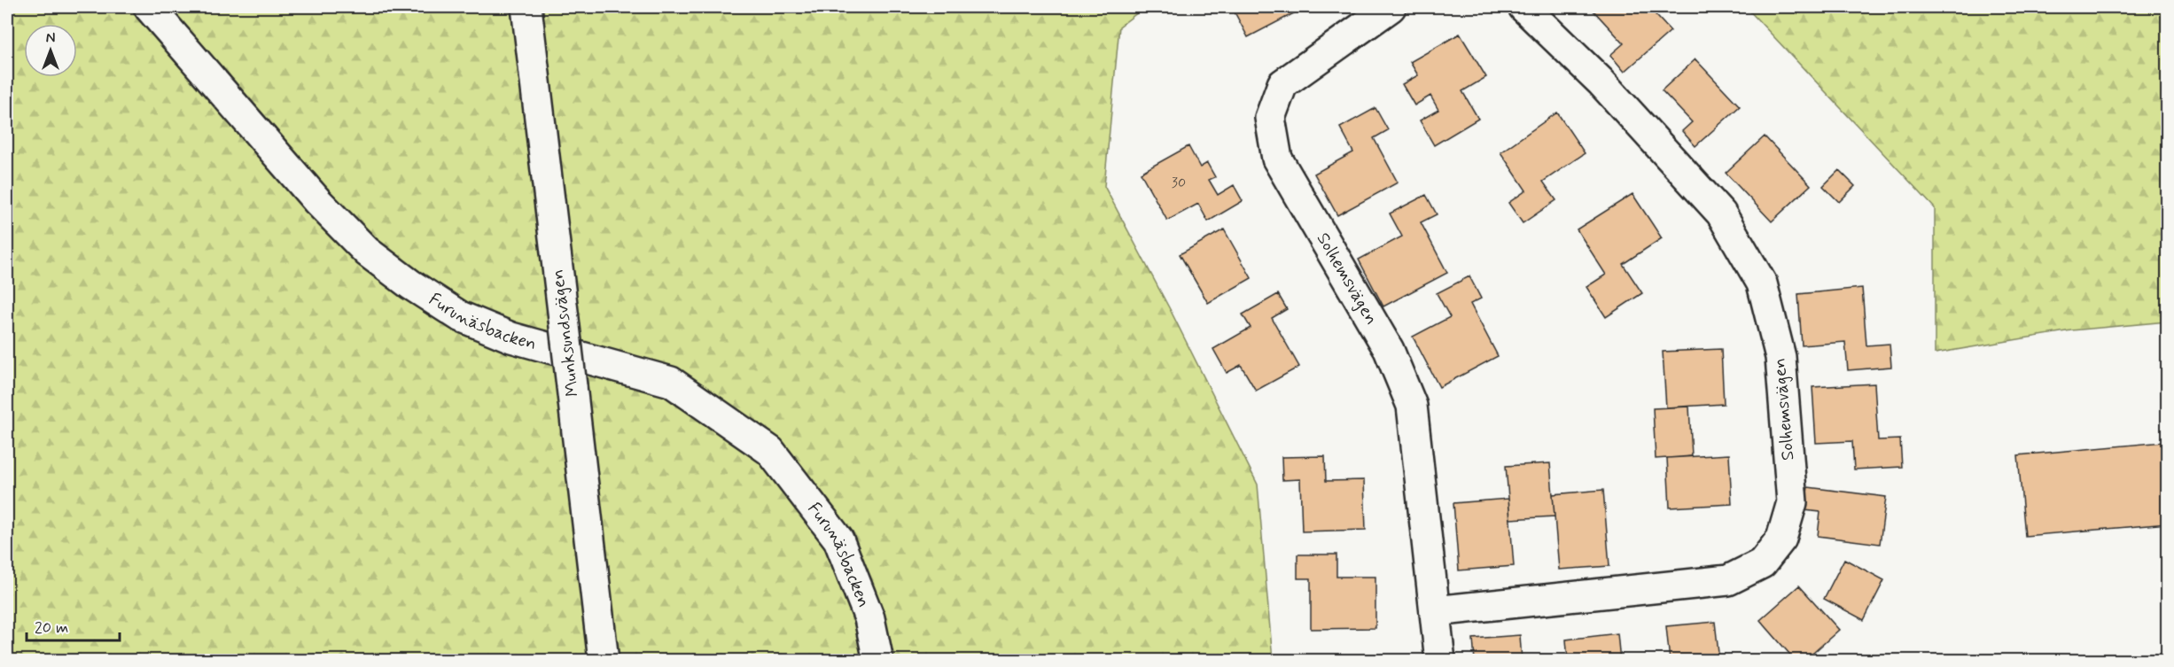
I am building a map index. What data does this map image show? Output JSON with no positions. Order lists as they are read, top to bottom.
{
  "streets": {
    "street": ["Solhemsvägen", "Furunäsbacken", "Munksundsvägen"]
  },
  "house_numbers": ["30"],
  "scale_bar": "20 m",
  "north": "top"
}
